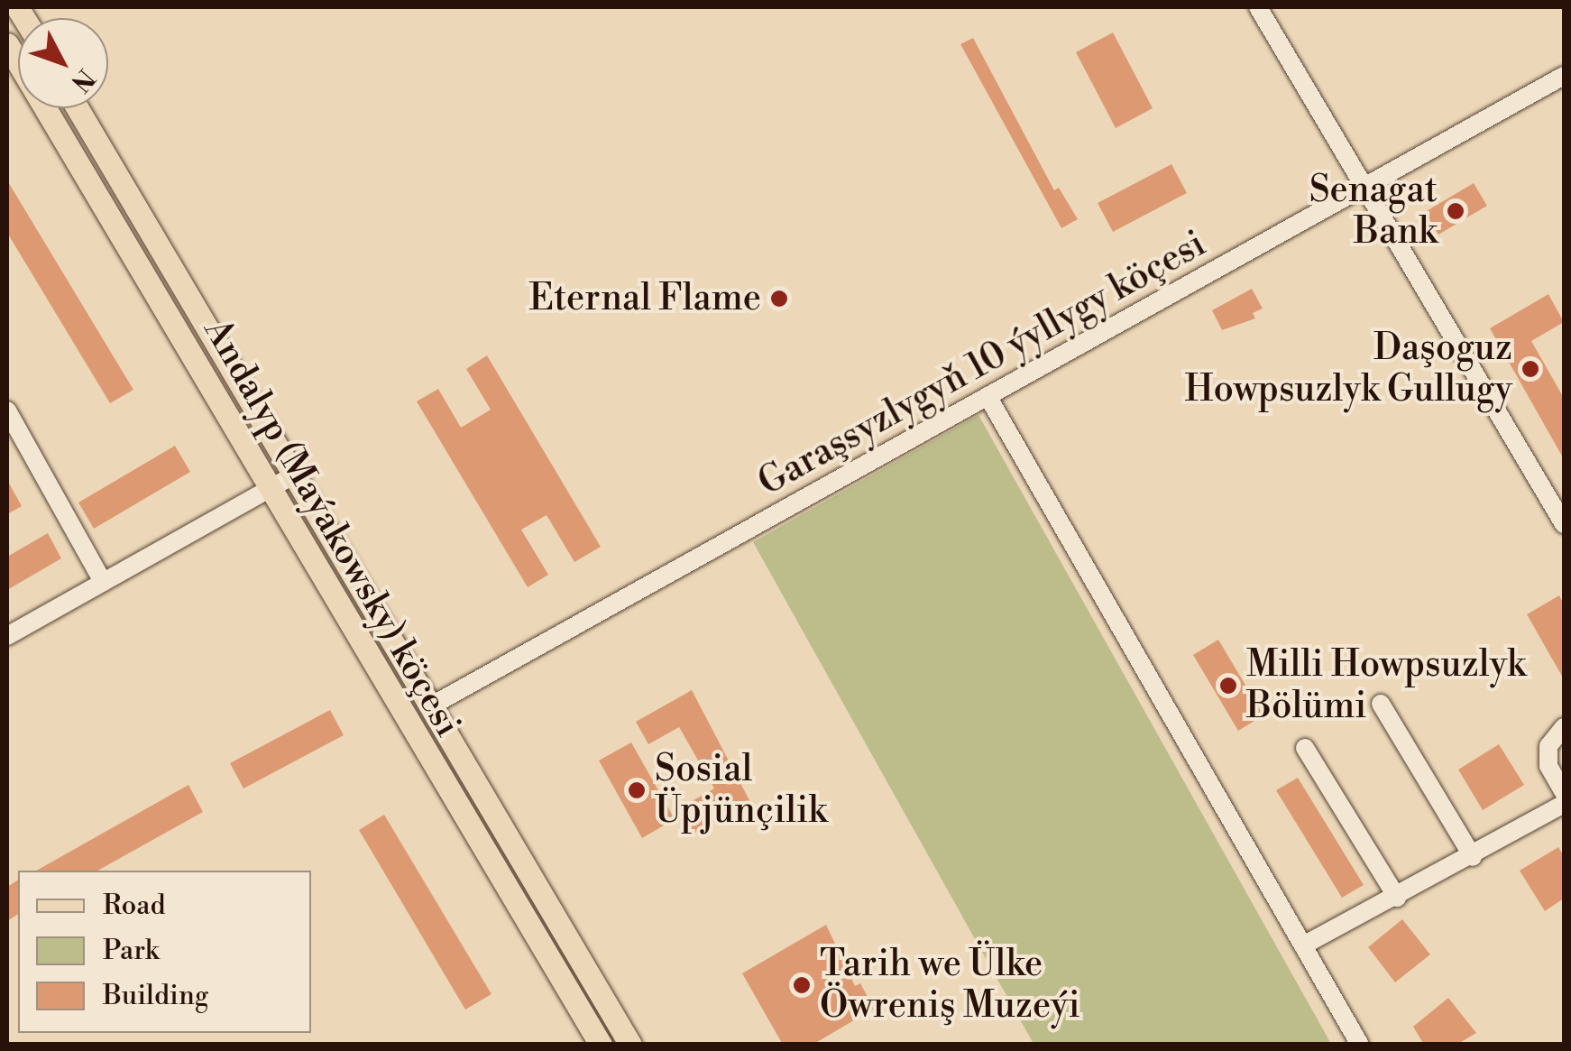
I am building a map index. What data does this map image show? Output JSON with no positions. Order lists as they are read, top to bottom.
{
  "streets": {
    "main road": ["Andalyp (Maýakowsky) köçesi"],
    "street": ["Garaşsyzlygyň 10 ýyllygy köçesi"]
  },
  "crossings": [
    ["Garaşsyzlygyň 10 ýyllygy köçesi", "Andalyp (Maýakowsky) köçesi"]
  ],
  "places": [
    "Senagat Bank",
    "Eternal Flame",
    "Daşoguz Howpsuzlyk Gullugy",
    "Milli Howpsuzlyk Bölümi",
    "Sosial Üpjünçilik",
    "Tarih we Ülke Öwreniş Muzeýi"
  ],
  "legend": ["Road", "Park", "Building"],
  "north": "bottom right"
}
